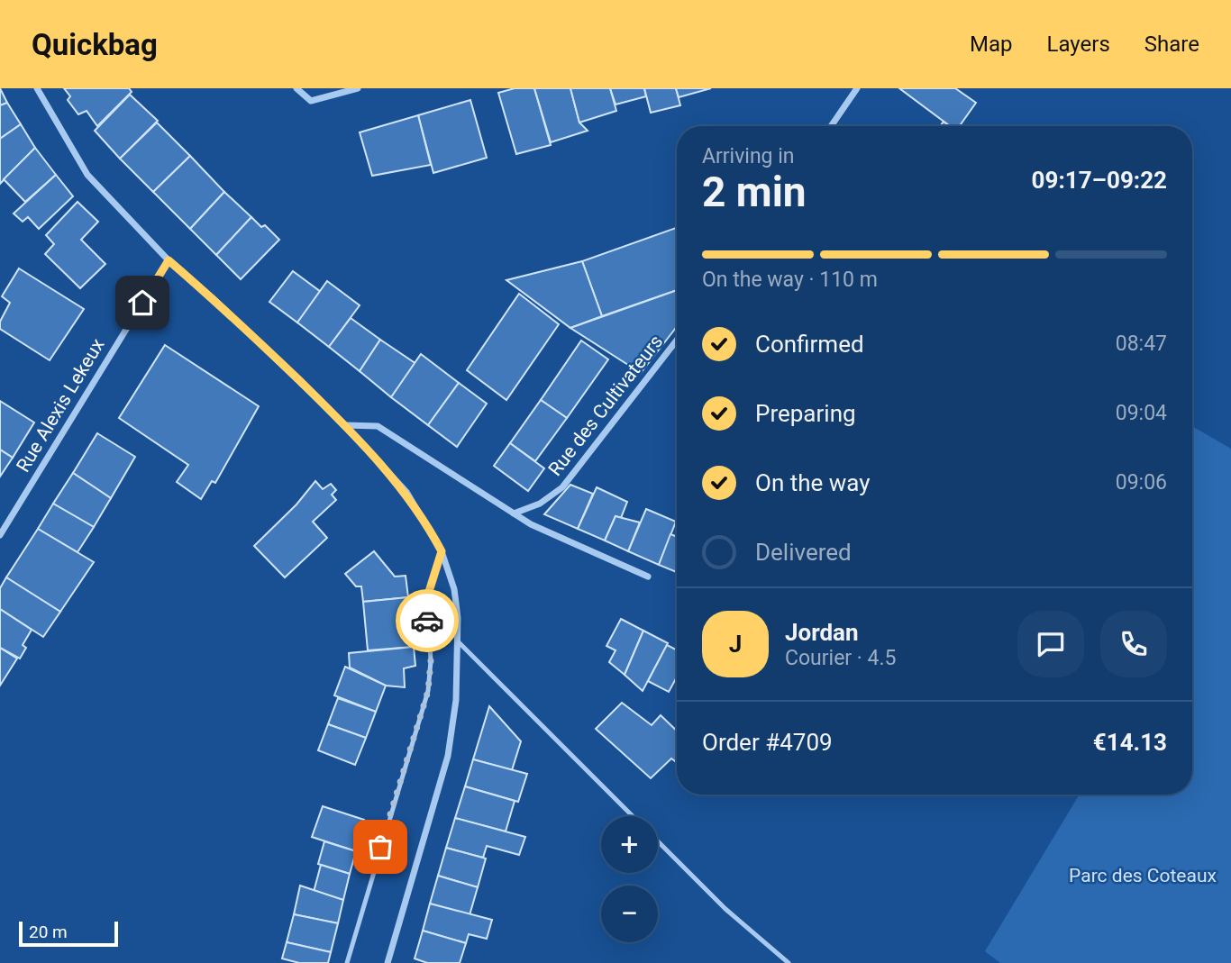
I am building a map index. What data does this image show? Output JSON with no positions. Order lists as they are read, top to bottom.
{
  "streets": {
    "street": ["Rue Alexis Lekeux", "Rue des Cultivateurs"]
  },
  "parks": ["Parc des Coteaux"],
  "scale_bar": "20 m",
  "page": {
    "header": "Quickbag",
    "nav": ["Map", "Layers", "Share"],
    "heading": ["2 min", "Arriving in", "09:17–09:22"],
    "panel": [
      "Jordan",
      "Courier · 4.5",
      "Order #4709",
      "€14.13"
    ],
    "bar": "On the way · 110 m",
    "list": [
      ["Confirmed", "08:47"],
      ["Preparing", "09:04"],
      ["On the way", "09:06"],
      "Delivered"
    ],
    "round": "J",
    "map_buttons": ["+", "−"],
    "scale": "20 m"
  }
}
